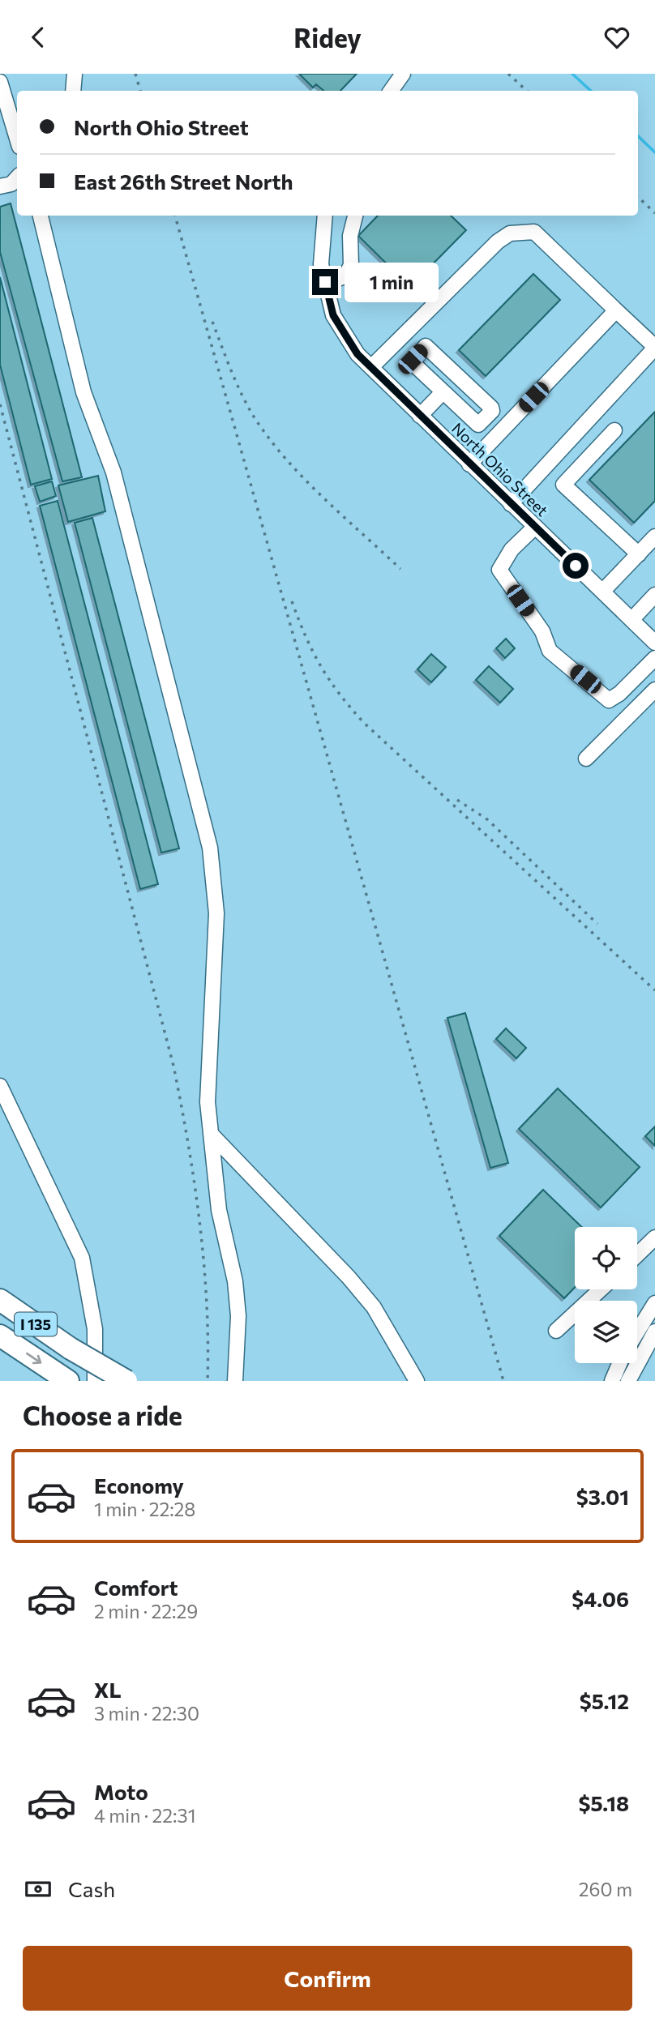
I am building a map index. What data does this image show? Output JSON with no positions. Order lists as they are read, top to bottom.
{
  "streets": {
    "highway": ["I 135"],
    "street": ["North Ohio Street"]
  },
  "page": {
    "header": "Ridey",
    "banner": ["North Ohio Street", "East 26th Street North"],
    "bubble": "1 min",
    "heading": "Choose a ride",
    "list": [
      {
        "name": "Economy",
        "note": "1 min · 22:28",
        "value": "$3.01"
      },
      {
        "name": "Comfort",
        "note": "2 min · 22:29",
        "value": "$4.06"
      },
      {
        "name": "XL",
        "note": "3 min · 22:30",
        "value": "$5.12"
      },
      {
        "name": "Moto",
        "note": "4 min · 22:31",
        "value": "$5.18"
      }
    ],
    "pay": ["Cash", "260 m"],
    "buttons": "Confirm"
  }
}
